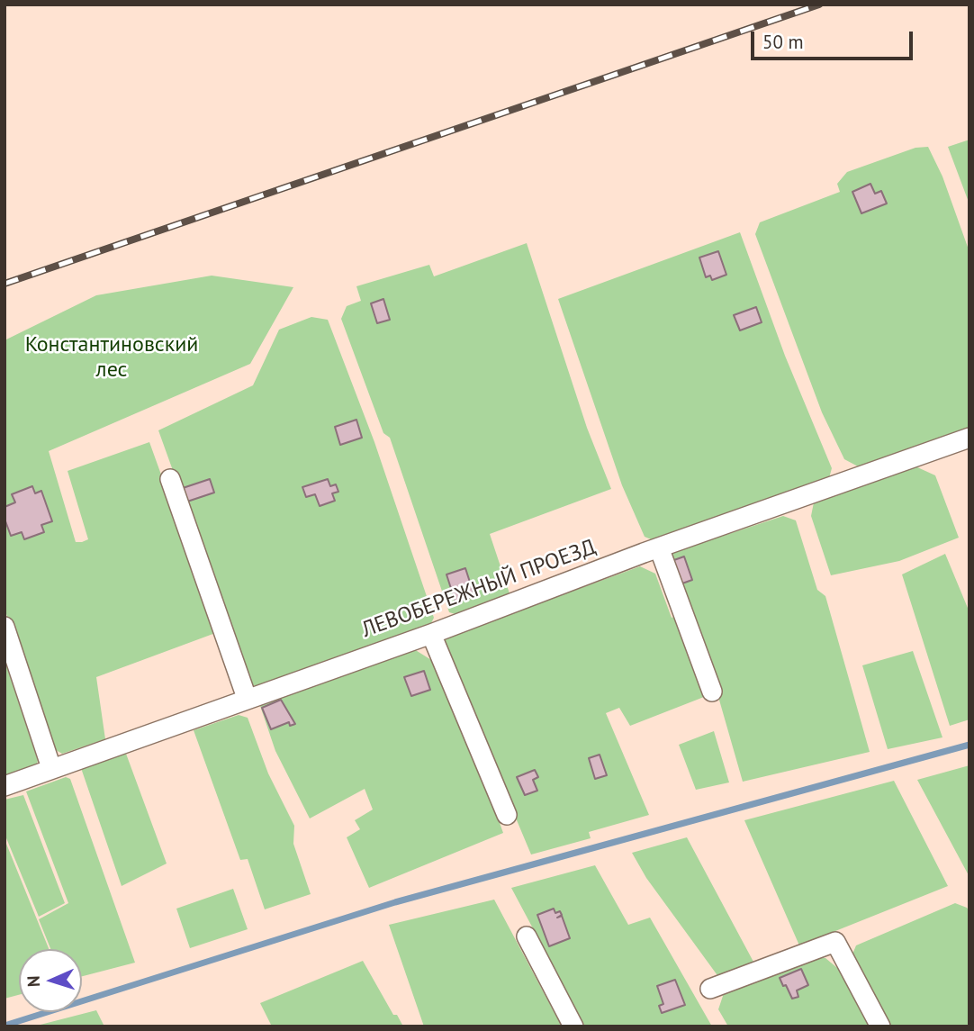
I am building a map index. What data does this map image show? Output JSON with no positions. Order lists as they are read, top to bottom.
{
  "streets": {
    "street": ["ЛЕВОБЕРЕЖНЫЙ ПРОЕЗД"]
  },
  "parks": ["Константиновский лес"],
  "scale_bar": "50 m",
  "north": "left"
}
